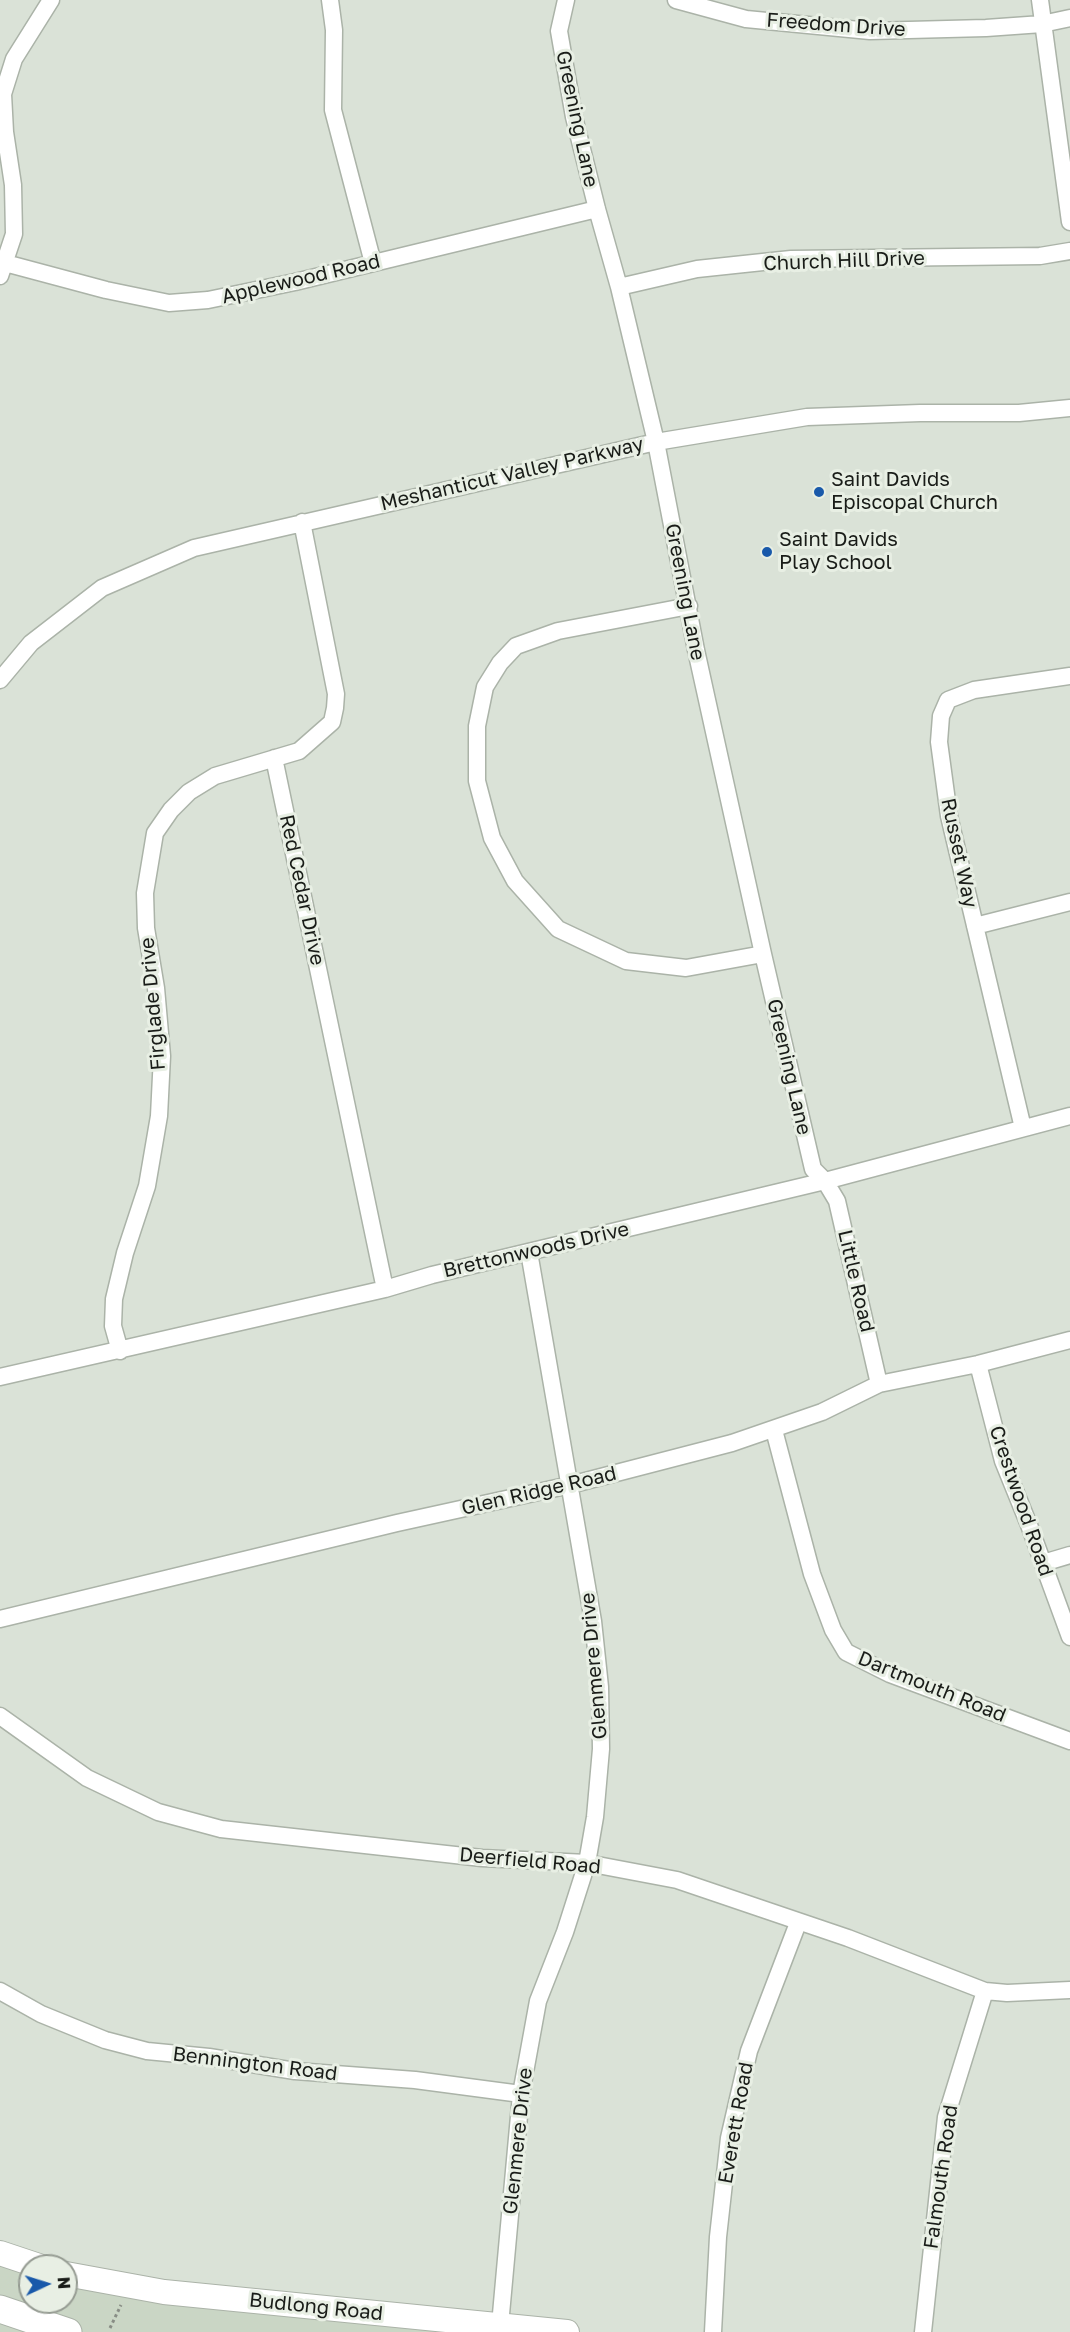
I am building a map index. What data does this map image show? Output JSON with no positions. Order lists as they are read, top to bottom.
{
  "streets": {
    "main road": ["Budlong Road"],
    "street": [
      "Freedom Drive",
      "Greening Lane",
      "Church Hill Drive",
      "Applewood Road",
      "Meshanticut Valley Parkway",
      "Russet Way",
      "Red Cedar Drive",
      "Firglade Drive",
      "Brettonwoods Drive",
      "Little Road",
      "Glen Ridge Road",
      "Crestwood Road",
      "Glenmere Drive",
      "Dartmouth Road",
      "Deerfield Road",
      "Bennington Road",
      "Everett Road",
      "Falmouth Road"
    ]
  },
  "crossings": [
    ["Greening Lane", "Church Hill Drive"],
    ["Greening Lane", "Applewood Road"],
    ["Greening Lane", "Meshanticut Valley Parkway"],
    ["Greening Lane", "Brettonwoods Drive"],
    ["Greening Lane", "Little Road"],
    ["Russet Way", "Brettonwoods Drive"],
    ["Red Cedar Drive", "Firglade Drive"],
    ["Red Cedar Drive", "Brettonwoods Drive"],
    ["Firglade Drive", "Brettonwoods Drive"],
    ["Brettonwoods Drive", "Little Road"],
    ["Brettonwoods Drive", "Glenmere Drive"],
    ["Little Road", "Glen Ridge Road"],
    ["Glen Ridge Road", "Crestwood Road"],
    ["Glen Ridge Road", "Glenmere Drive"],
    ["Glen Ridge Road", "Dartmouth Road"],
    ["Glenmere Drive", "Deerfield Road"],
    ["Glenmere Drive", "Bennington Road"],
    ["Glenmere Drive", "Budlong Road"],
    ["Deerfield Road", "Everett Road"],
    ["Deerfield Road", "Falmouth Road"]
  ],
  "places": ["Saint Davids Episcopal Church", "Saint Davids Play School"],
  "north": "right"
}
